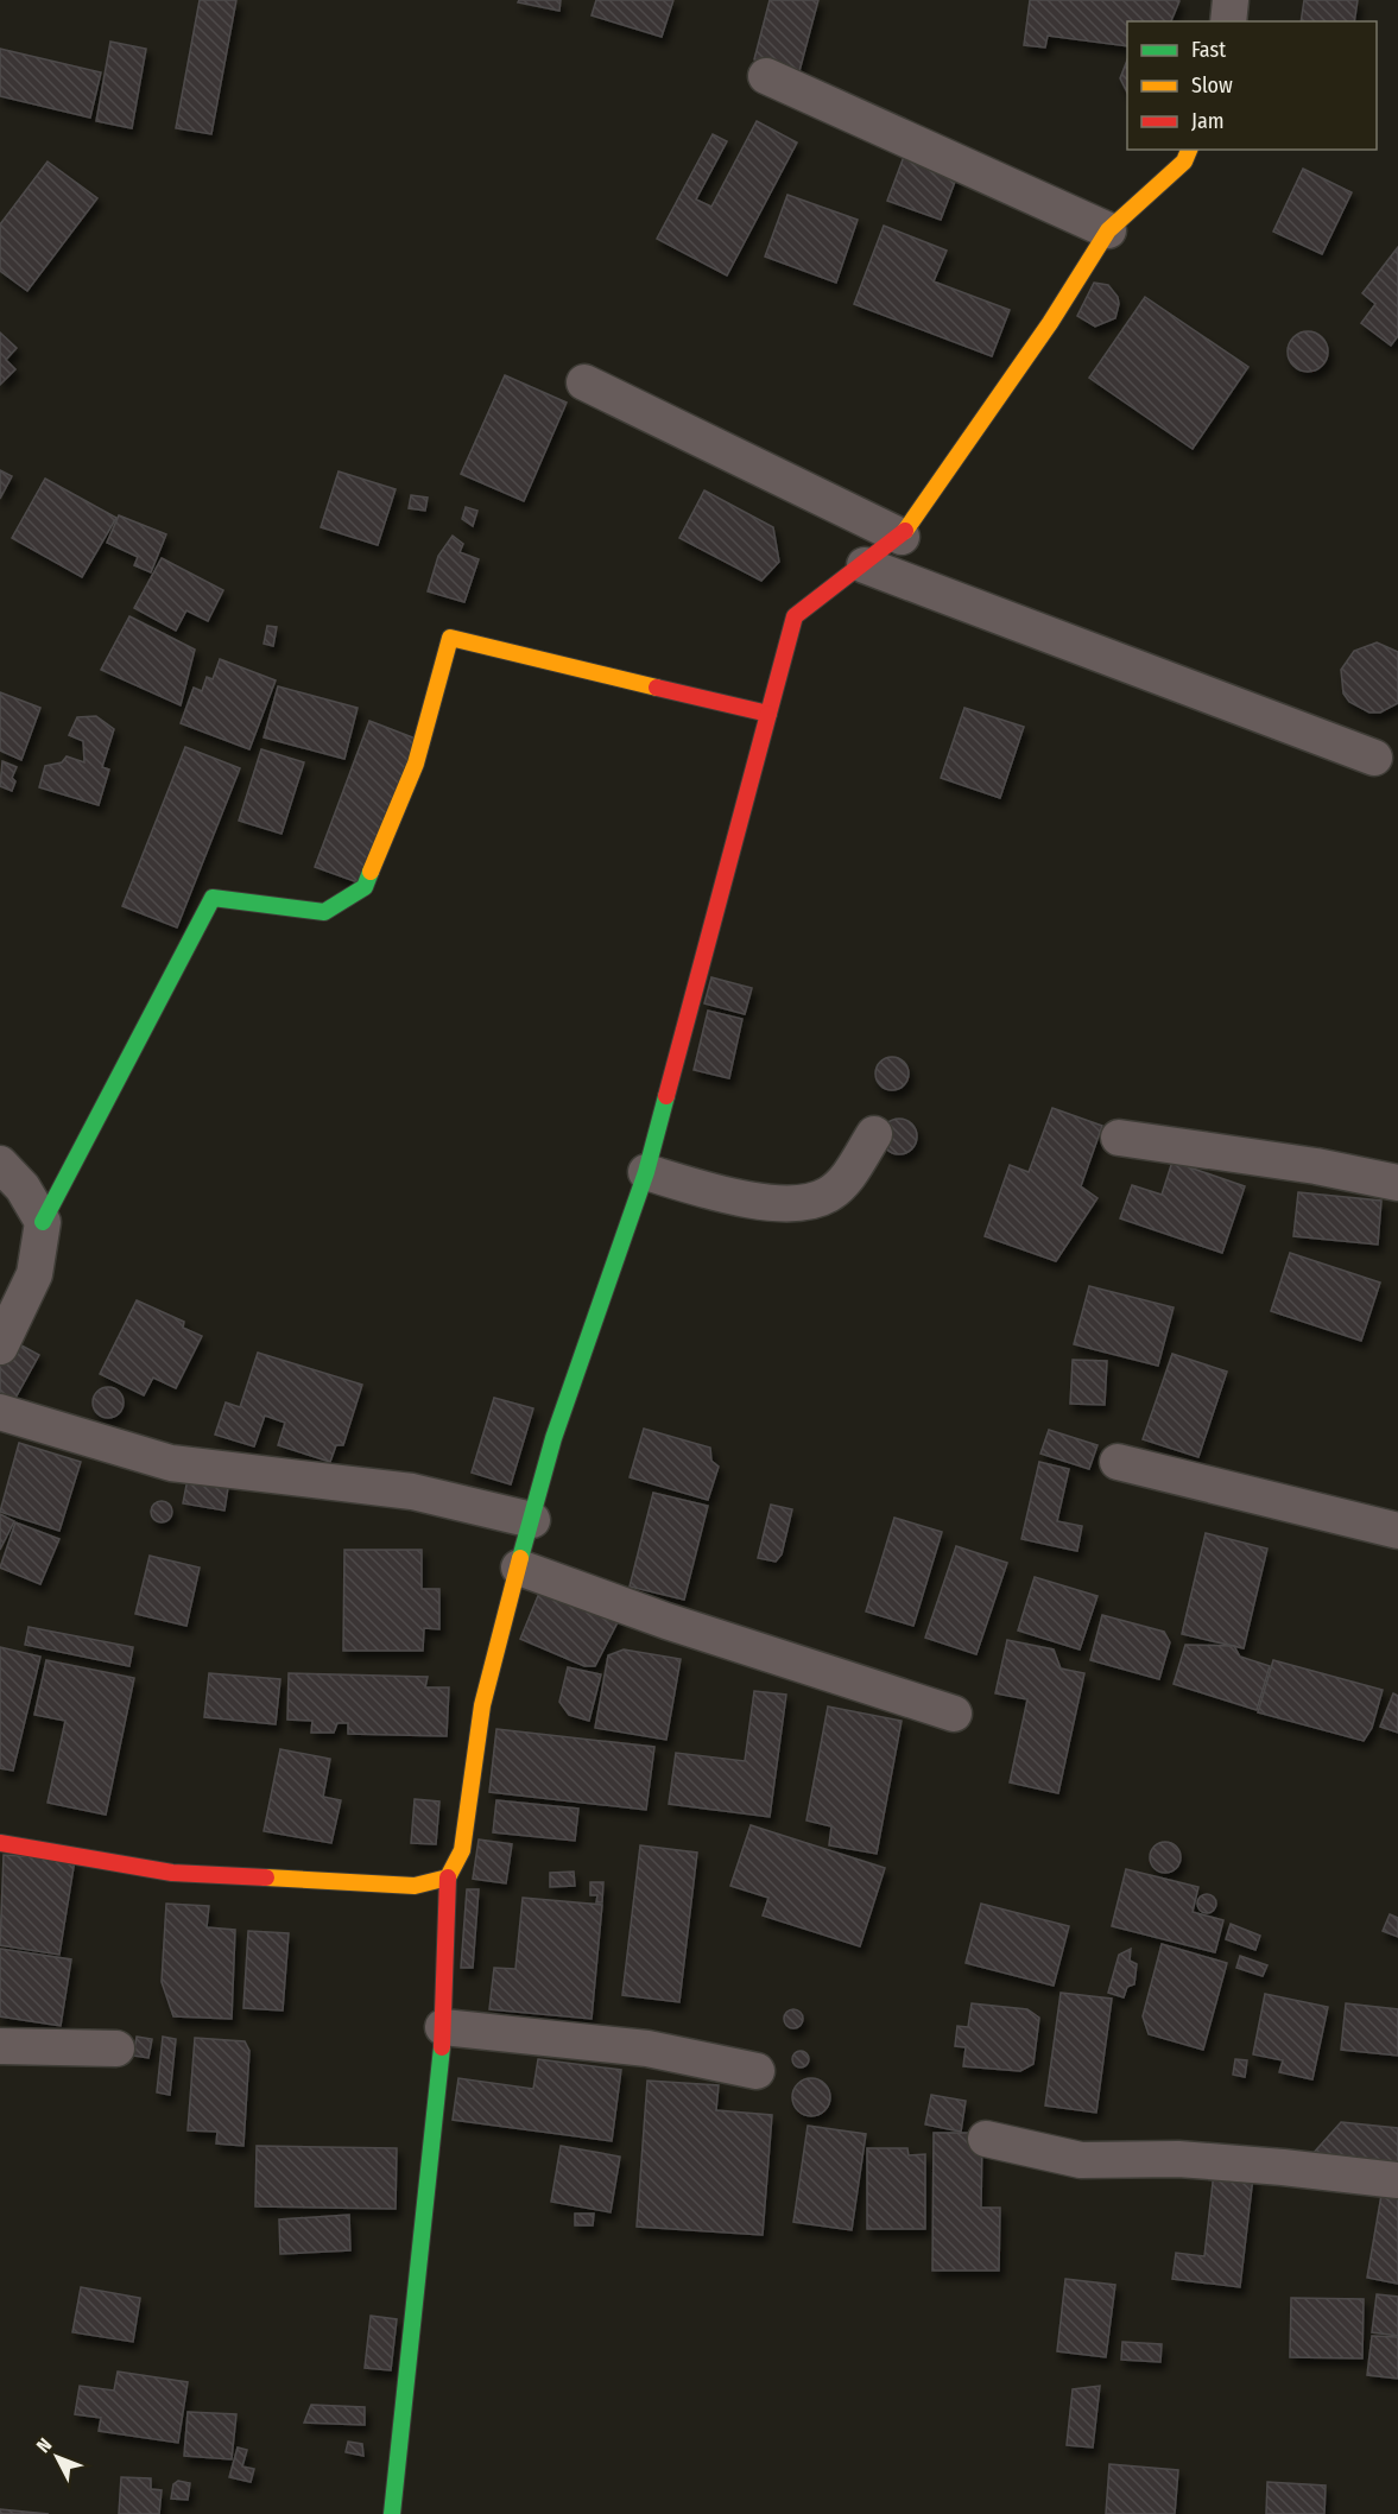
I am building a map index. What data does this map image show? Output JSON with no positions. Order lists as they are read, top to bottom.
{
  "legend": ["Fast", "Slow", "Jam"],
  "north": "top left"
}
